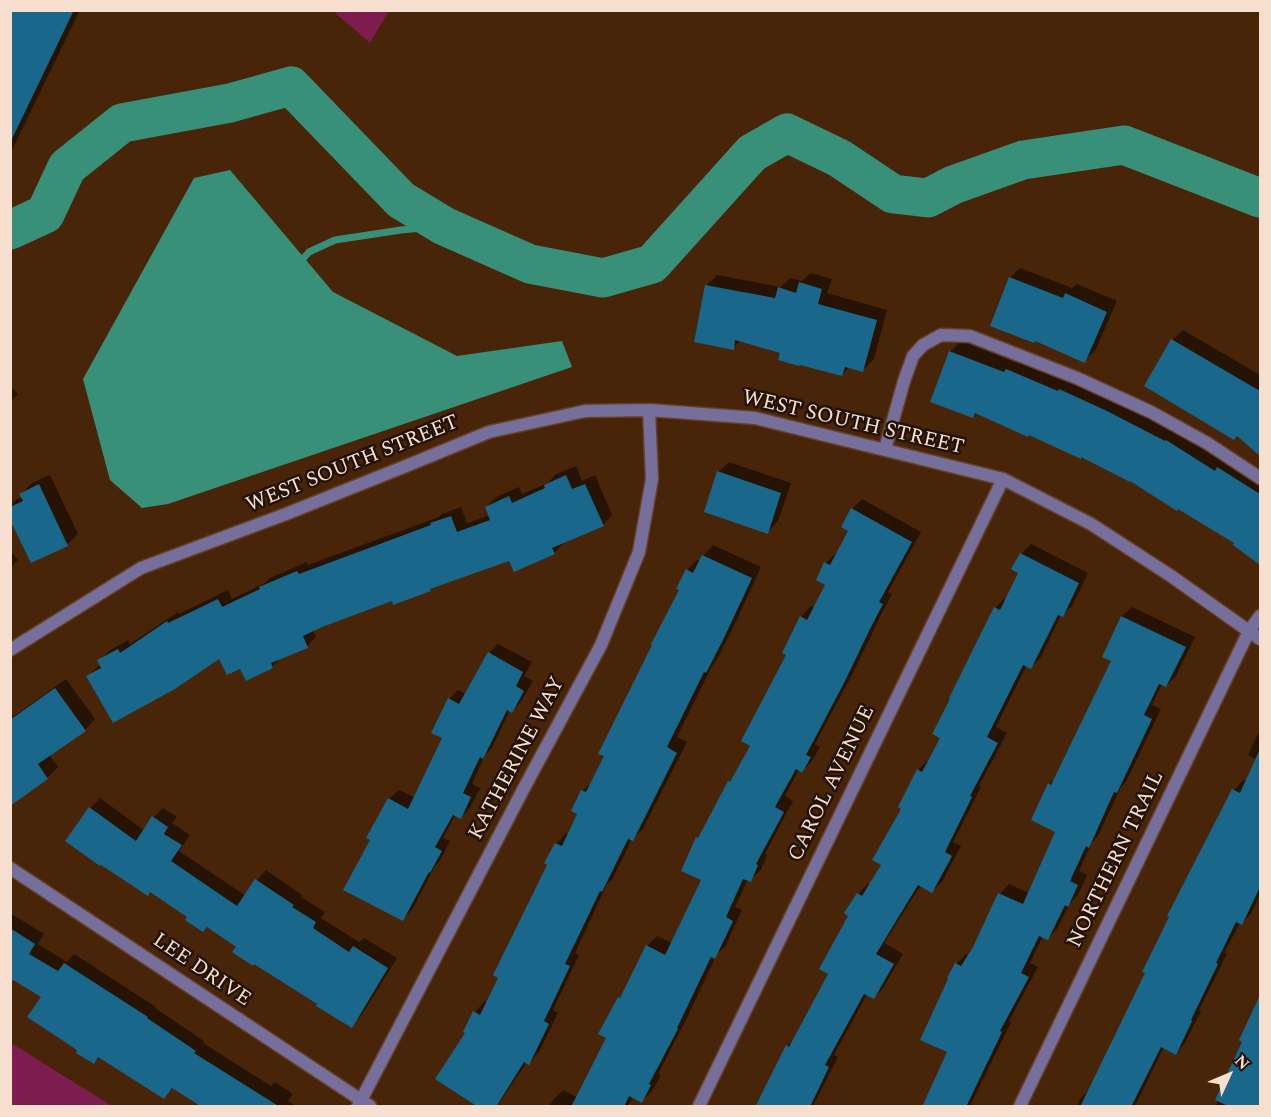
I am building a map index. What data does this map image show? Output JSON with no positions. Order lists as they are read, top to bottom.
{
  "streets": {
    "street": [
      "WEST SOUTH STREET",
      "KATHERINE WAY",
      "CAROL AVENUE",
      "NORTHERN TRAIL",
      "LEE DRIVE"
    ]
  },
  "crossings": [
    ["WEST SOUTH STREET", "KATHERINE WAY"],
    ["WEST SOUTH STREET", "CAROL AVENUE"],
    ["WEST SOUTH STREET", "NORTHERN TRAIL"],
    ["KATHERINE WAY", "LEE DRIVE"]
  ],
  "north": "top right"
}
